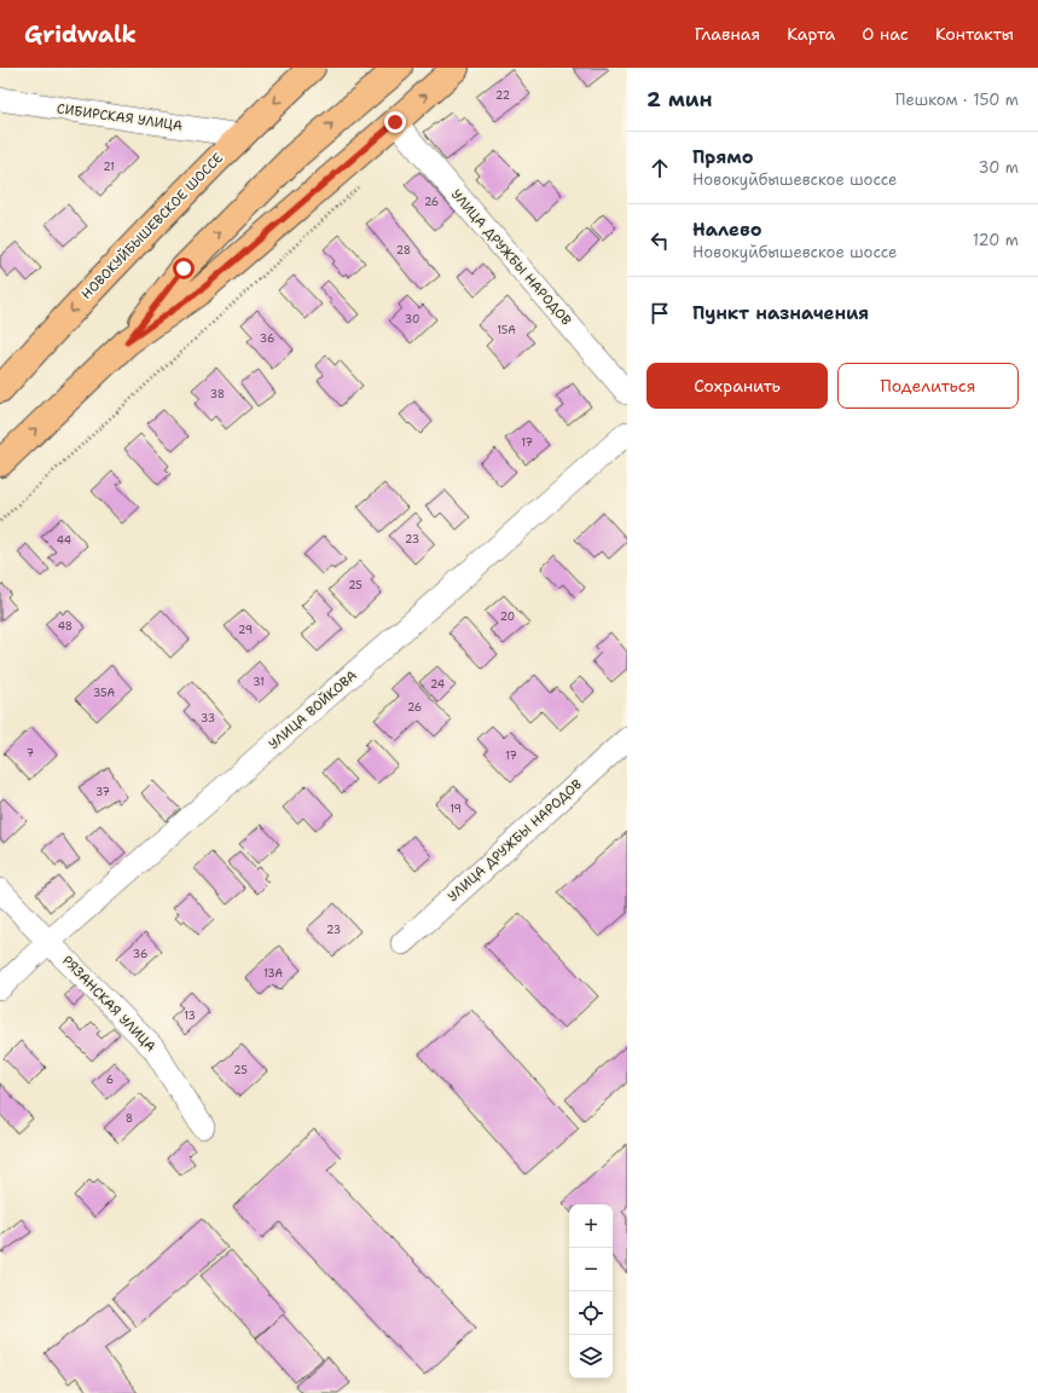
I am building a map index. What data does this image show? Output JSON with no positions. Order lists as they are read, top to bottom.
{
  "streets": {
    "main road": ["НОВОКУЙБЫШЕВСКОЕ ШОССЕ"],
    "street": [
      "СИБИРСКАЯ УЛИЦА",
      "УЛИЦА ДРУЖБЫ НАРОДОВ",
      "УЛИЦА ВОЙКОВА",
      "РЯЗАНСКАЯ УЛИЦА"
    ]
  },
  "crossings": [
    ["СИБИРСКАЯ УЛИЦА", "НОВОКУЙБЫШЕВСКОЕ ШОССЕ"],
    ["УЛИЦА ВОЙКОВА", "РЯЗАНСКАЯ УЛИЦА"]
  ],
  "house_numbers": [
    "22",
    "21",
    "26",
    "28",
    "30",
    "15А",
    "36",
    "38",
    "17",
    "23",
    "44",
    "25",
    "20",
    "48",
    "29",
    "31",
    "24",
    "35А",
    "26",
    "33",
    "7",
    "17",
    "37",
    "19",
    "23",
    "36",
    "13А",
    "13",
    "25",
    "6",
    "8"
  ],
  "page": {
    "header": "Gridwalk",
    "nav": [
      "Главная",
      "Карта",
      "О нас",
      "Контакты"
    ],
    "heading": ["2 мин", "Пешком · 150 m"],
    "list": [
      ["Прямо", "Новокуйбышевское шоссе", "30 m"],
      ["Налево", "Новокуйбышевское шоссе", "120 m"],
      "Пункт назначения"
    ],
    "buttons": ["Сохранить", "Поделиться"],
    "map_buttons": ["+", "−"]
  }
}
